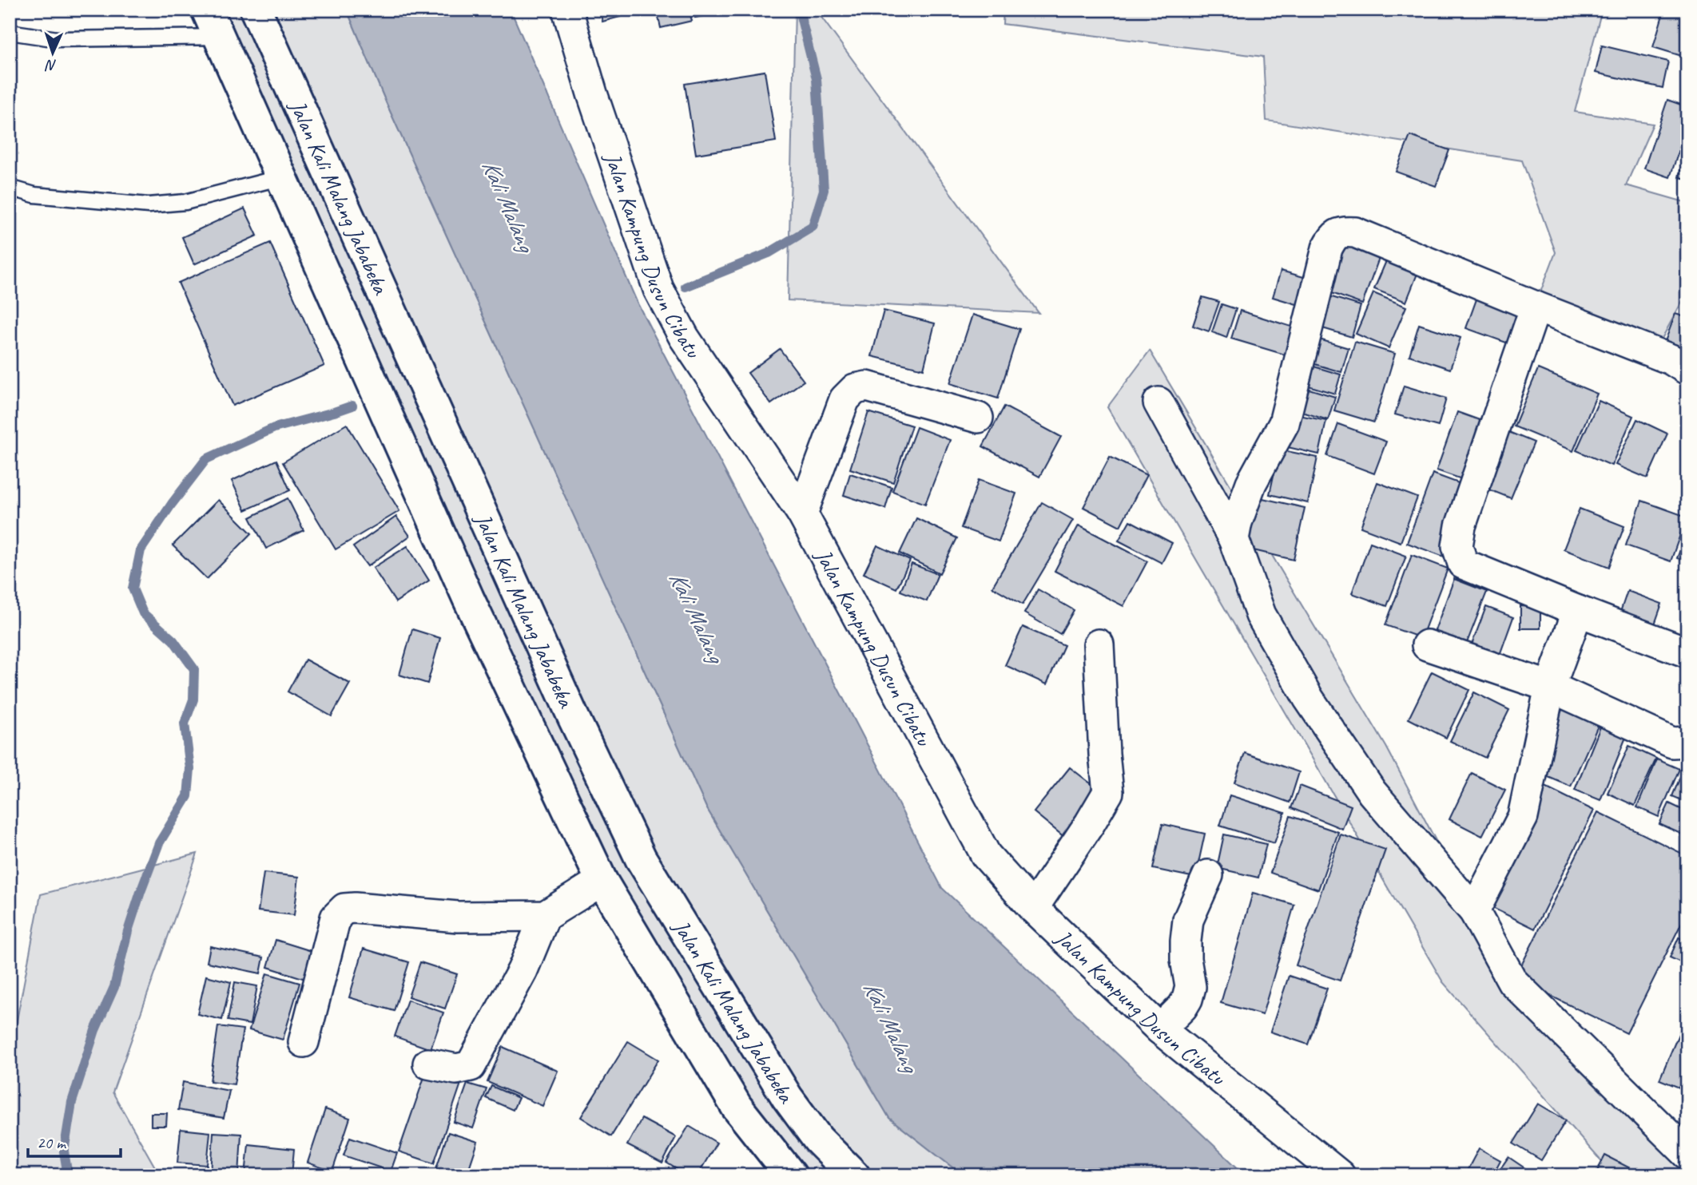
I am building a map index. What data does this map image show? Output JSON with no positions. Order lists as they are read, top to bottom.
{
  "streets": {
    "main road": ["Jalan Kali Malang Jababeka"],
    "street": ["Jalan Kampung Dusun Cibatu"]
  },
  "water": ["Kali Malang"],
  "scale_bar": "20 m",
  "north": "bottom"
}
